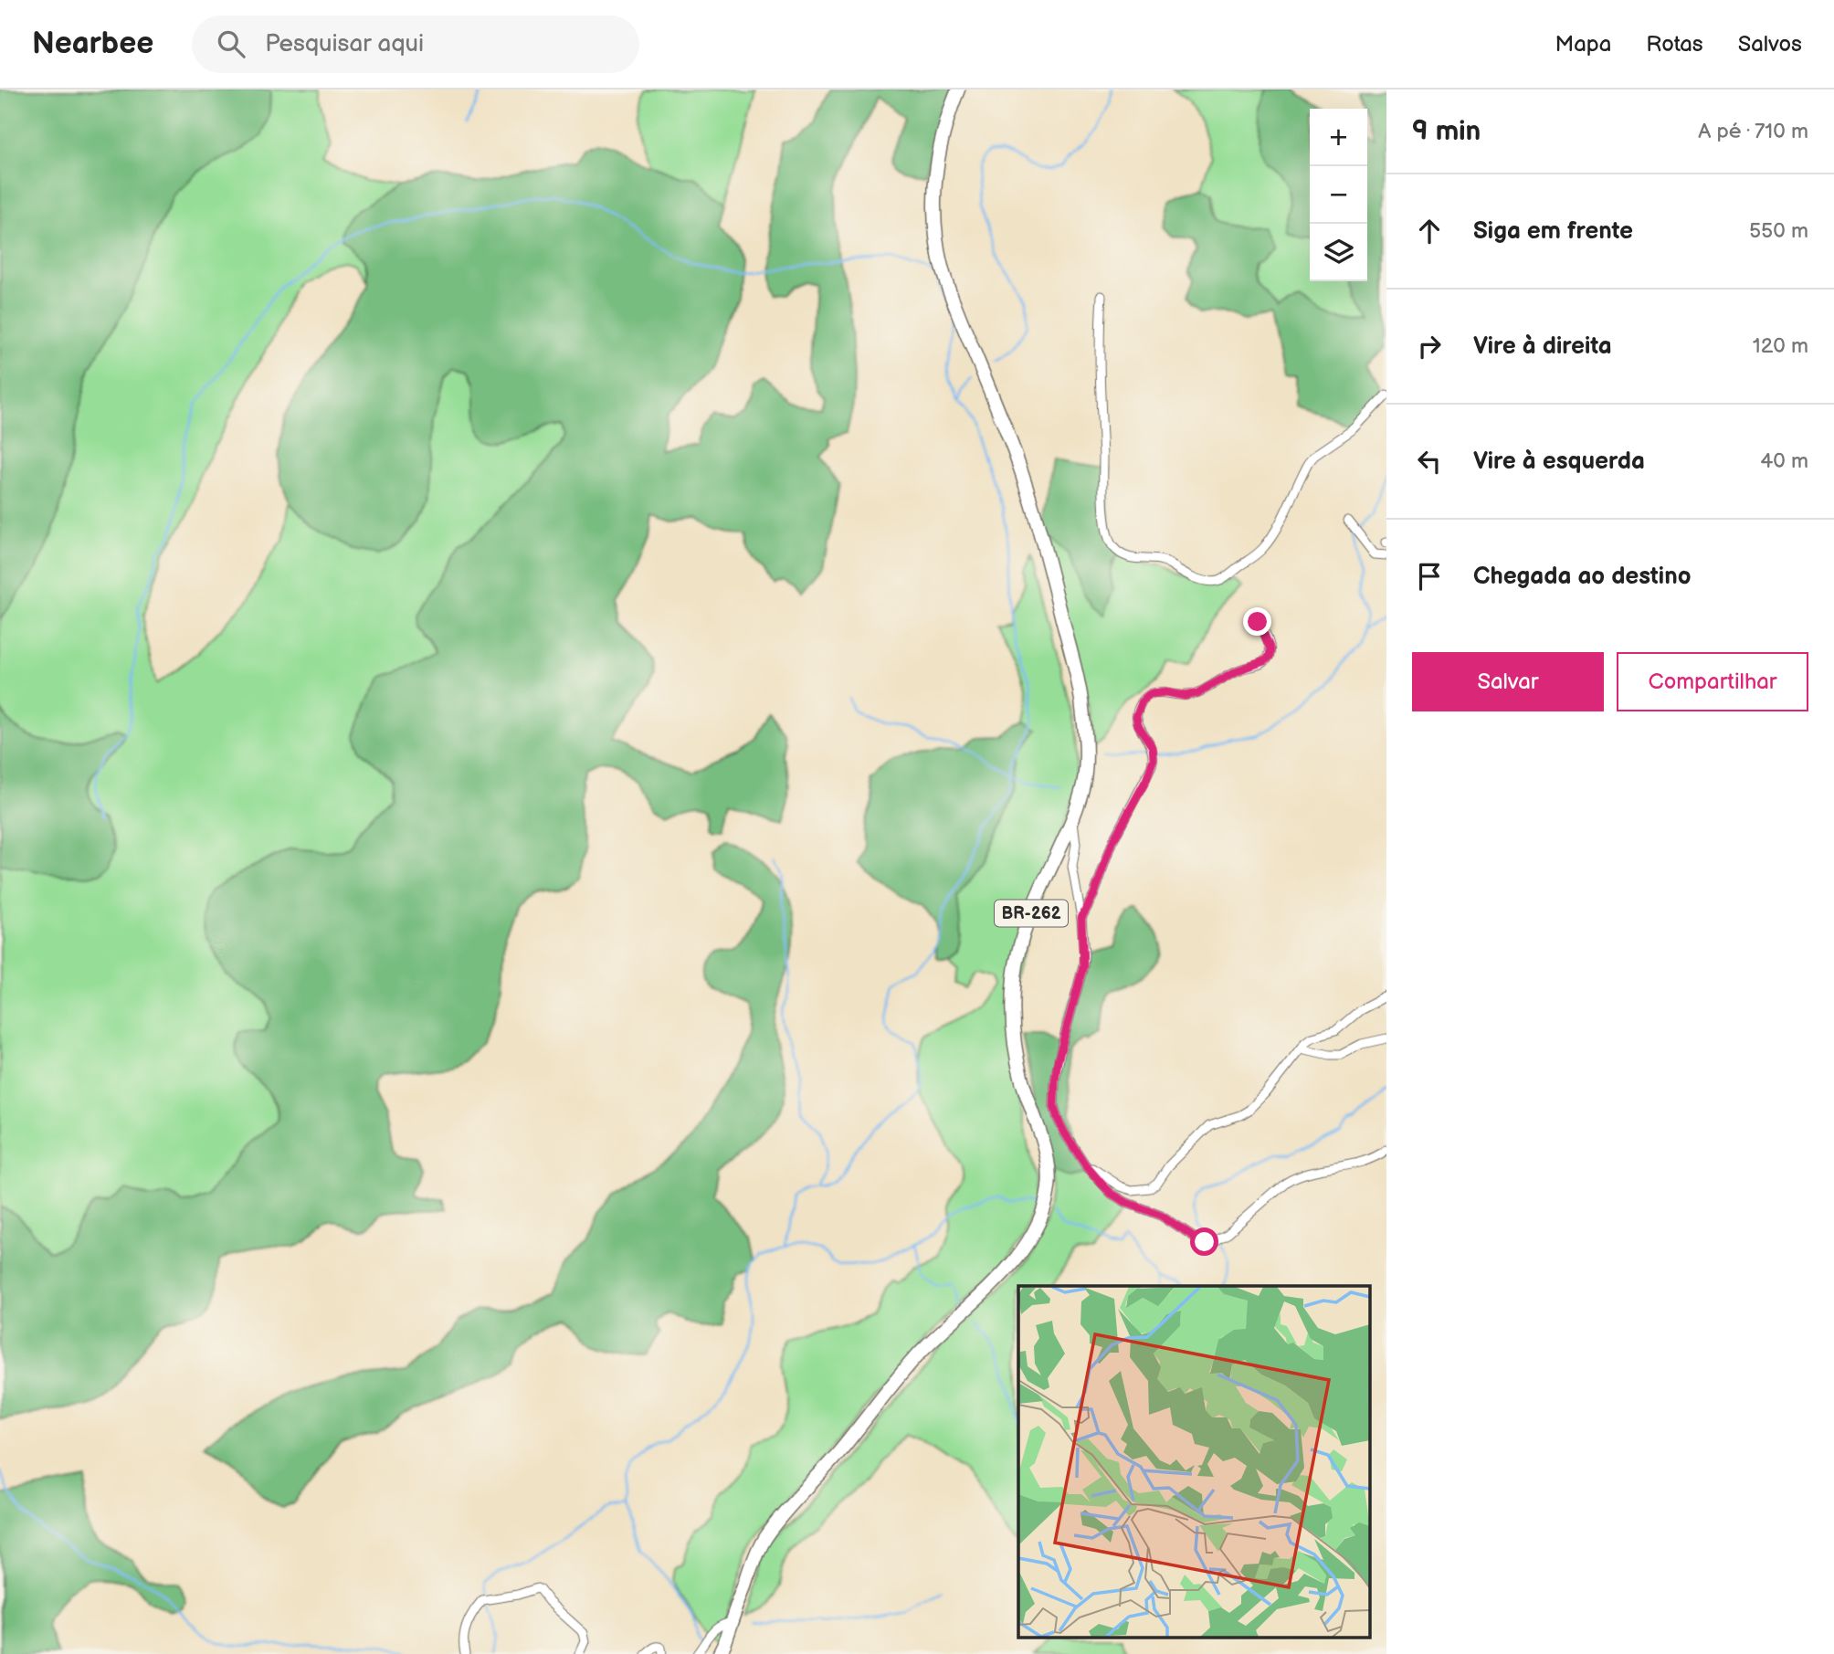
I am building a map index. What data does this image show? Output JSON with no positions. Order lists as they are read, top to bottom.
{
  "streets": {
    "highway": ["BR-262"]
  },
  "page": {
    "header": "Nearbee",
    "search": "Pesquisar aqui",
    "nav": ["Mapa", "Rotas", "Salvos"],
    "heading": ["9 min", "A pé · 710 m"],
    "map_buttons": ["+", "−"],
    "list": [
      ["Siga em frente", "550 m"],
      ["Vire à direita", "120 m"],
      ["Vire à esquerda", "40 m"],
      "Chegada ao destino"
    ],
    "buttons": ["Salvar", "Compartilhar"]
  }
}
